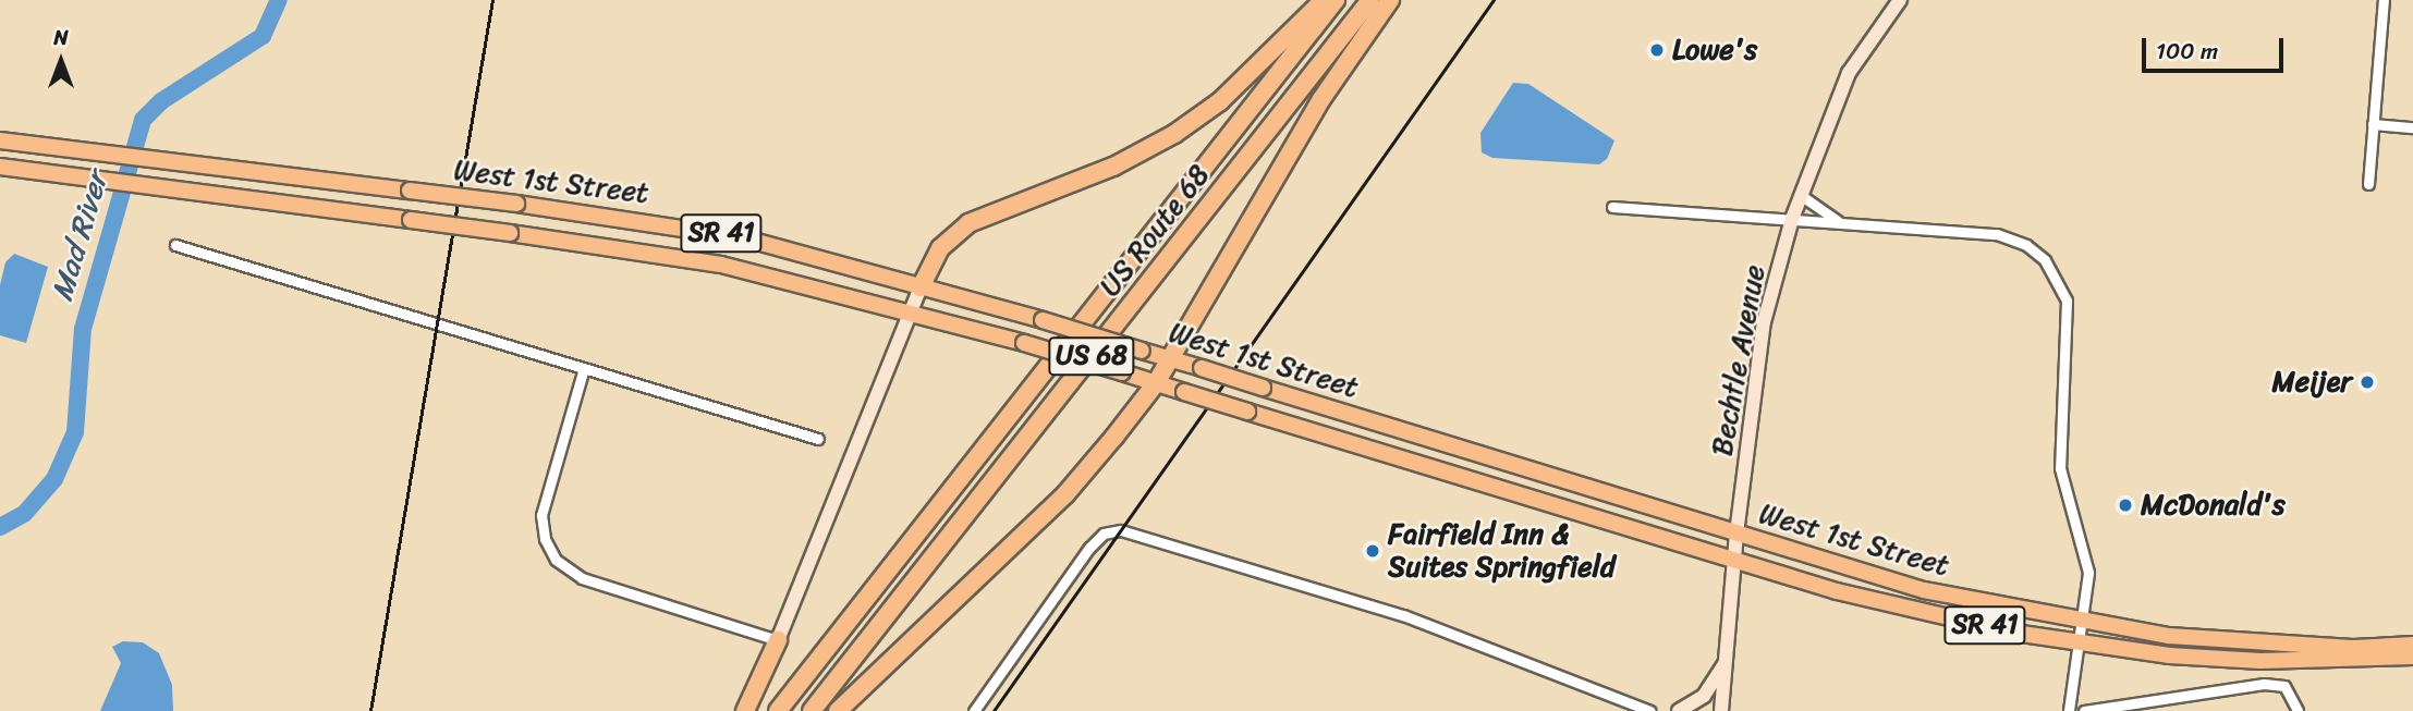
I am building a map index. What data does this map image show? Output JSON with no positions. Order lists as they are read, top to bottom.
{
  "streets": {
    "highway": ["US Route 68", "US 68"],
    "main road": ["West 1st Street", "SR 41", "Bechtle Avenue"]
  },
  "crossings": [
    ["West 1st Street", "Bechtle Avenue"]
  ],
  "water": ["Mad River"],
  "places": [
    "Lowe's",
    "Meijer",
    "McDonald's",
    "Fairfield Inn & Suites Springfield"
  ],
  "scale_bar": "100 m",
  "north": "top"
}
